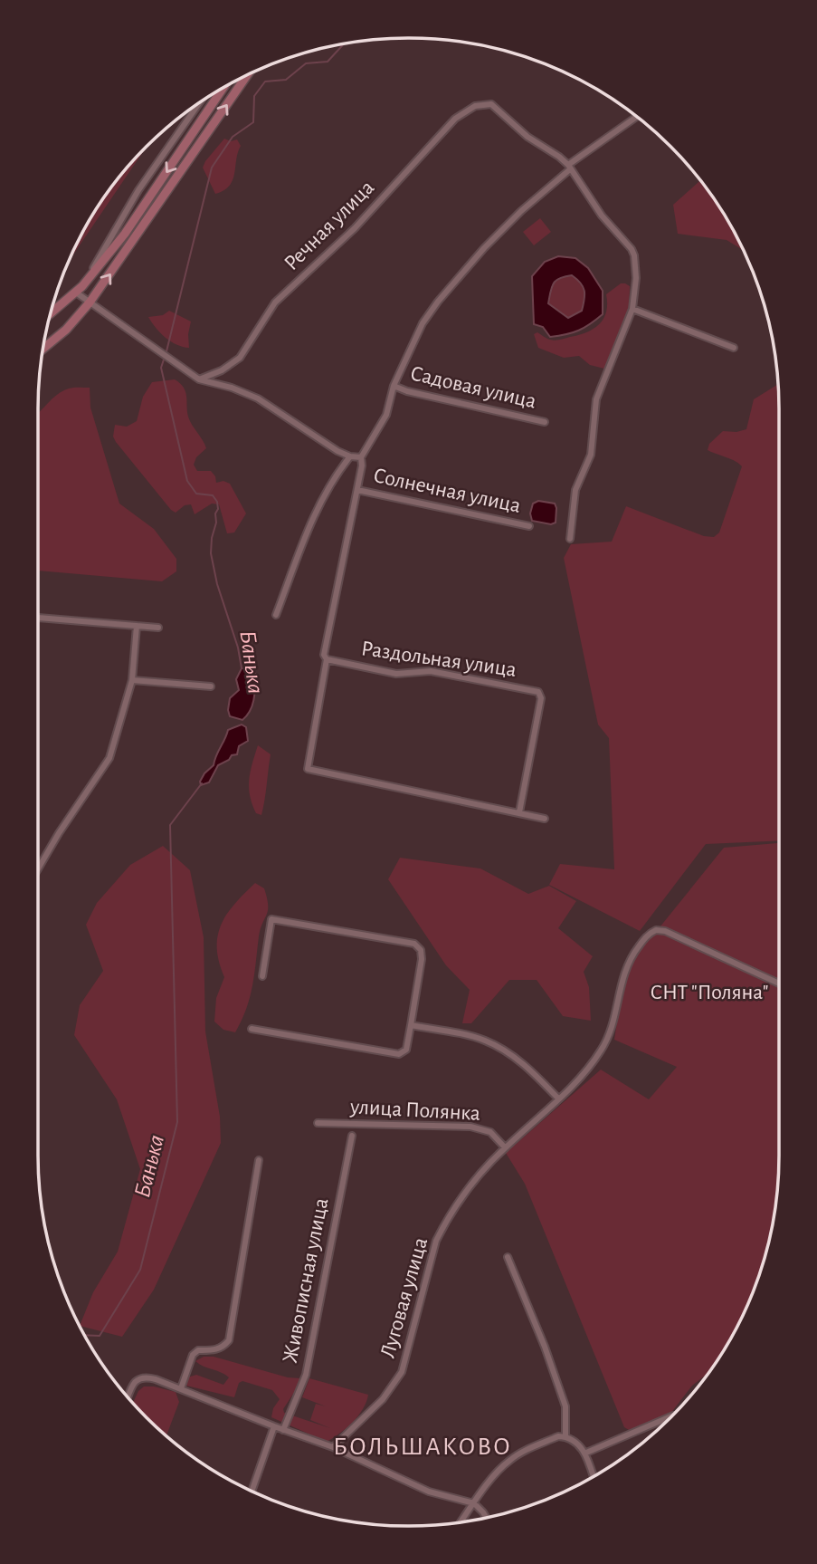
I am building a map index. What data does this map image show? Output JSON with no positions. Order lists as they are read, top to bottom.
{
  "streets": {
    "street": [
      "Речная улица",
      "Садовая улица",
      "Солнечная улица",
      "Раздольная улица",
      "улица Полянка",
      "Живописная улица",
      "Луговая улица"
    ]
  },
  "crossings": [
    ["улица Полянка", "Луговая улица"]
  ],
  "districts": ["БОЛЬШАКОВО"],
  "water": ["Банька"],
  "parks": ["СНТ \"Поляна\""]
}
